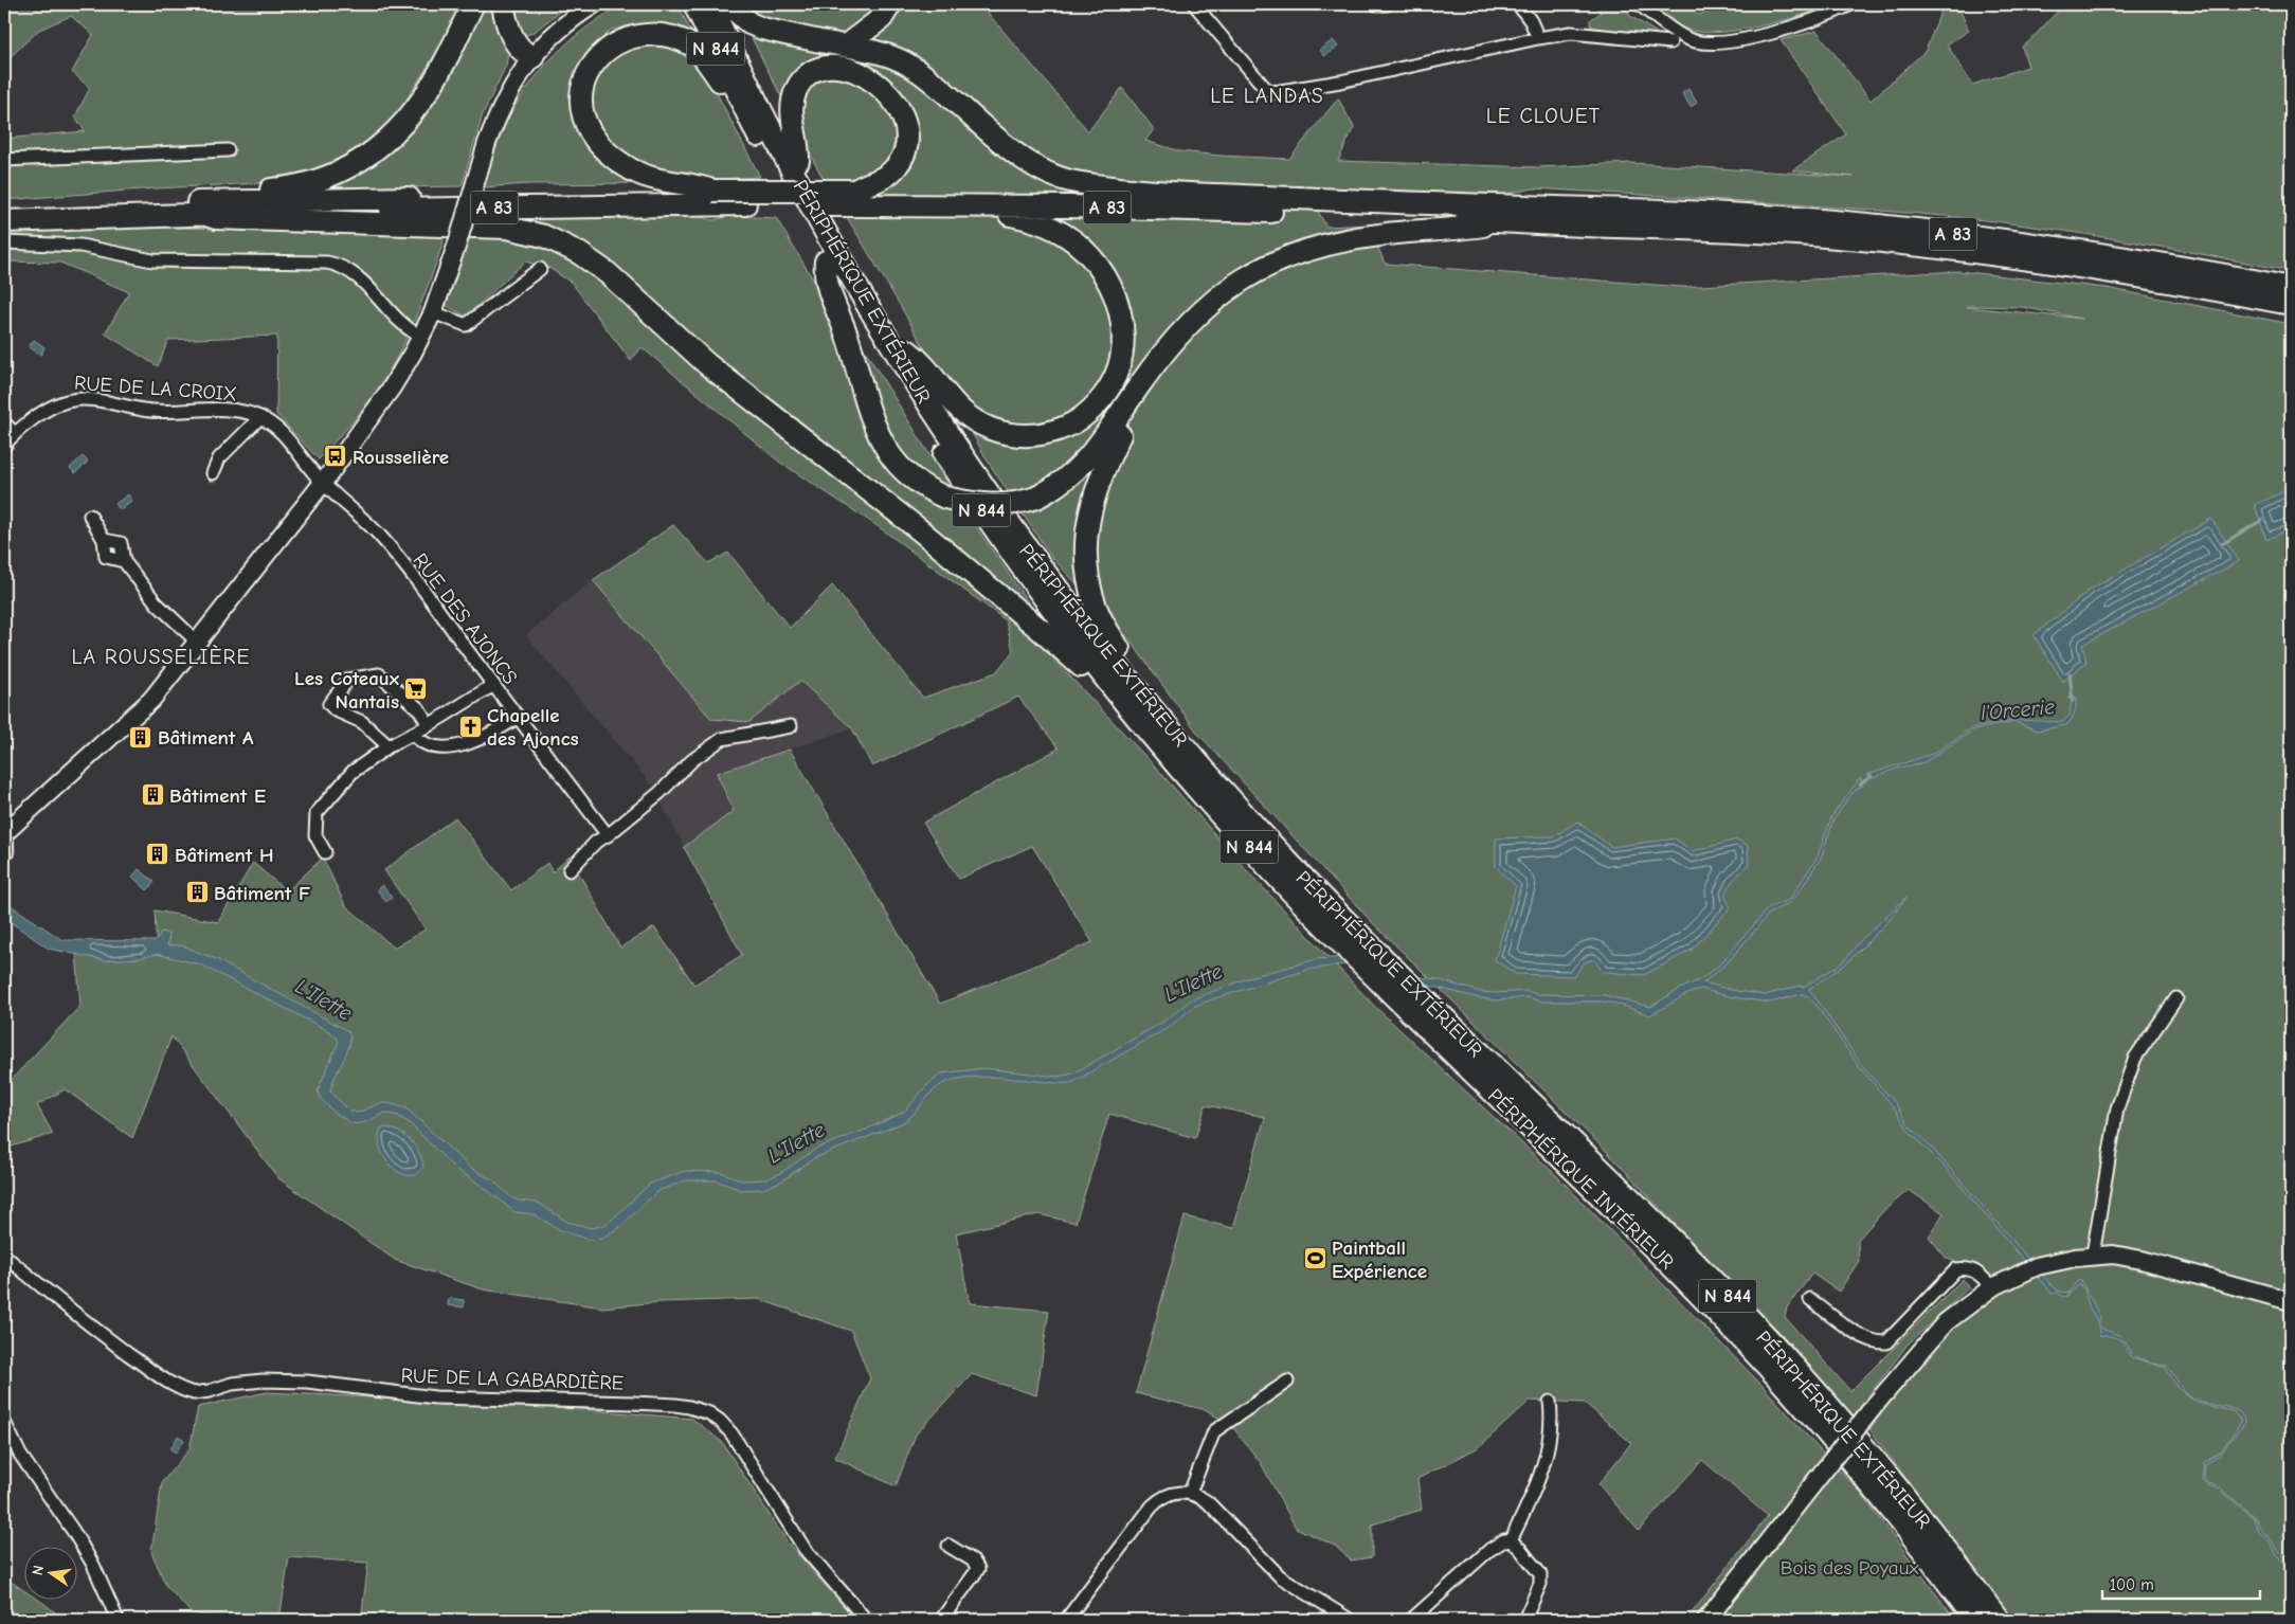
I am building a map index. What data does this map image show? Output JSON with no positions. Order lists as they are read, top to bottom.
{
  "streets": {
    "highway": [
      "N 844",
      "A 83",
      "PÉRIPHÉRIQUE EXTÉRIEUR",
      "PÉRIPHÉRIQUE INTÉRIEUR"
    ],
    "street": ["RUE DE LA CROIX", "RUE DES AJONCS", "RUE DE LA GABARDIÈRE"]
  },
  "crossings": [
    ["PÉRIPHÉRIQUE EXTÉRIEUR", "PÉRIPHÉRIQUE INTÉRIEUR"],
    ["RUE DE LA CROIX", "RUE DES AJONCS"]
  ],
  "districts": ["LE LANDAS", "LE CLOUET", "LA ROUSSELIÈRE"],
  "water": ["l'Orcerie", "L'Ilette"],
  "parks": ["Bois des Poyaux"],
  "places": {
    "bus stop": ["Rousselière"],
    "supermarket": ["Les Coteaux Nantais"],
    "church": ["Chapelle des Ajoncs"],
    "building": [
      "Bâtiment A",
      "Bâtiment E",
      "Bâtiment H",
      "Bâtiment F"
    ],
    "sports": ["Paintball Expérience"]
  },
  "scale_bar": "100 m",
  "north": "left"
}
